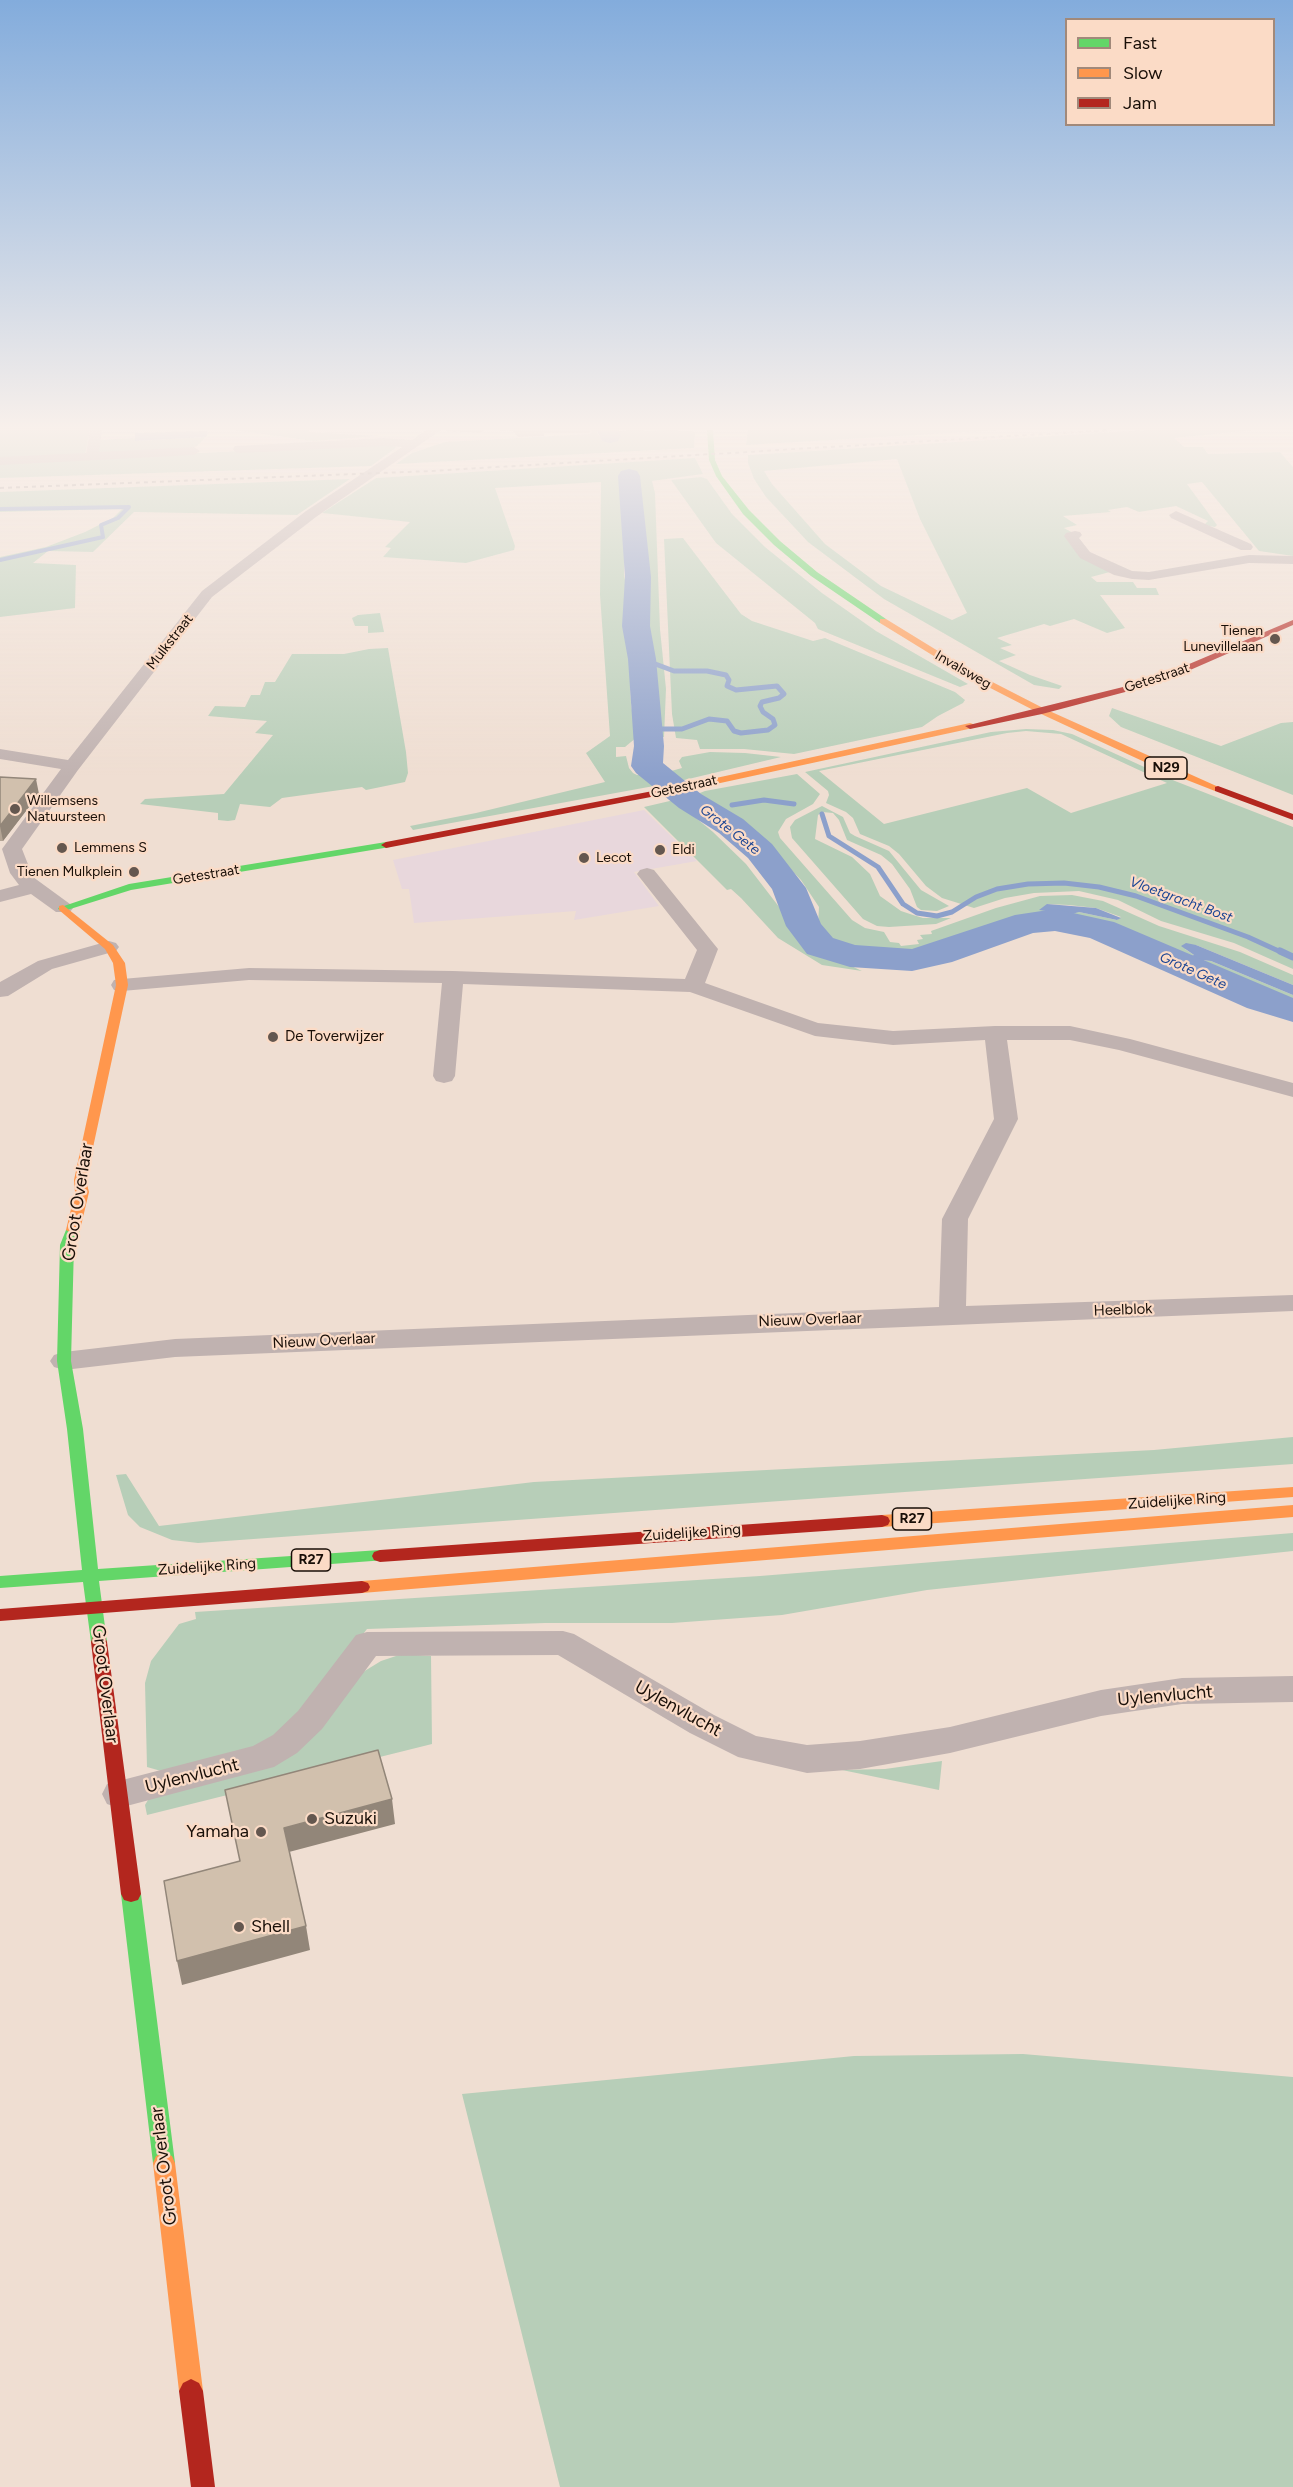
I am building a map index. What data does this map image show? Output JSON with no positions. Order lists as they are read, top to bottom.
{
  "streets": {
    "main road": [
      "Invalsweg",
      "Getestraat",
      "N29",
      "Groot Overlaar",
      "Zuidelijke Ring",
      "R27"
    ],
    "street": [
      "Mulkstraat",
      "Heelblok",
      "Nieuw Overlaar",
      "Uylenvlucht"
    ]
  },
  "crossings": [
    ["Mulkstraat", "Getestraat"],
    ["Mulkstraat", "Groot Overlaar"],
    ["Invalsweg", "Getestraat"],
    ["Getestraat", "Groot Overlaar"],
    ["Groot Overlaar", "Nieuw Overlaar"],
    ["Groot Overlaar", "Zuidelijke Ring"],
    ["Groot Overlaar", "R27"],
    ["Groot Overlaar", "Uylenvlucht"],
    ["Heelblok", "Nieuw Overlaar"],
    ["Zuidelijke Ring", "R27"]
  ],
  "water": ["Grote Gete", "Vloetgracht Bost"],
  "places": [
    "Tienen Lunevillelaan",
    "Willemsens Natuursteen",
    "Lemmens S",
    "Eldi",
    "Lecot",
    "Tienen Mulkplein",
    "De Toverwijzer",
    "Suzuki",
    "Yamaha",
    "Shell"
  ],
  "legend": ["Fast", "Slow", "Jam"]
}
